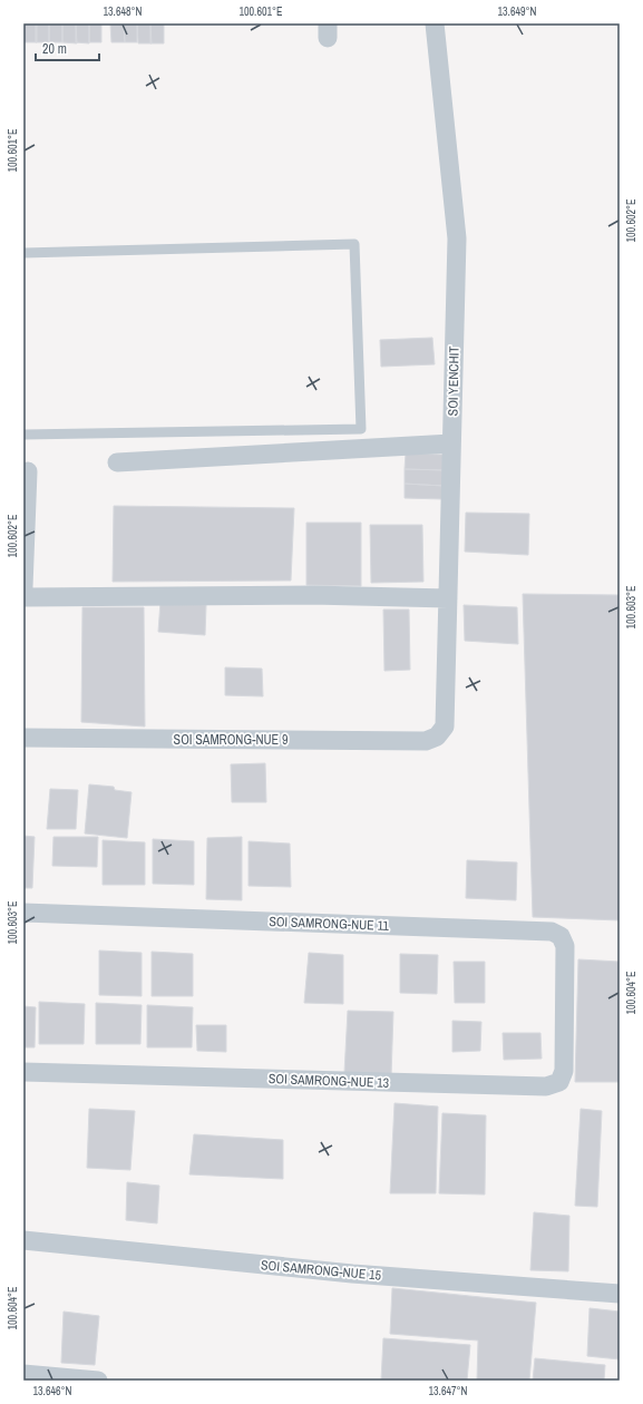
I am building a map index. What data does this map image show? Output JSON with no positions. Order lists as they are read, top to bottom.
{
  "streets": {
    "street": [
      "SOI YENCHIT",
      "SOI SAMRONG-NUE 9",
      "SOI SAMRONG-NUE 11",
      "SOI SAMRONG-NUE 13",
      "SOI SAMRONG-NUE 15"
    ]
  },
  "crossings": [
    ["SOI YENCHIT", "SOI SAMRONG-NUE 9"],
    ["SOI SAMRONG-NUE 11", "SOI SAMRONG-NUE 13"]
  ],
  "scale_bar": "20 m",
  "coordinates": [
    "13.648°N",
    "100.601°E",
    "13.649°N",
    "100.602°E",
    "100.603°E",
    "100.604°E",
    "13.646°N",
    "13.647°N"
  ]
}
